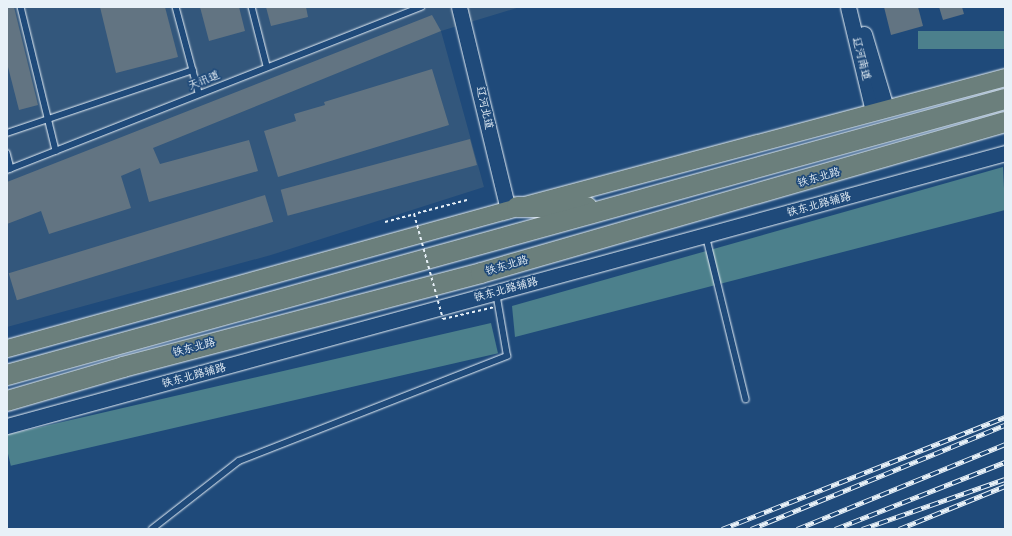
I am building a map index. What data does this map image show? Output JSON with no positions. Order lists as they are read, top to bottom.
{
  "streets": {
    "highway": ["铁东北路"],
    "street": ["辽河南道", "辽河北道", "铁东北路辅路"],
    "lane": ["天讯道"]
  }
}
